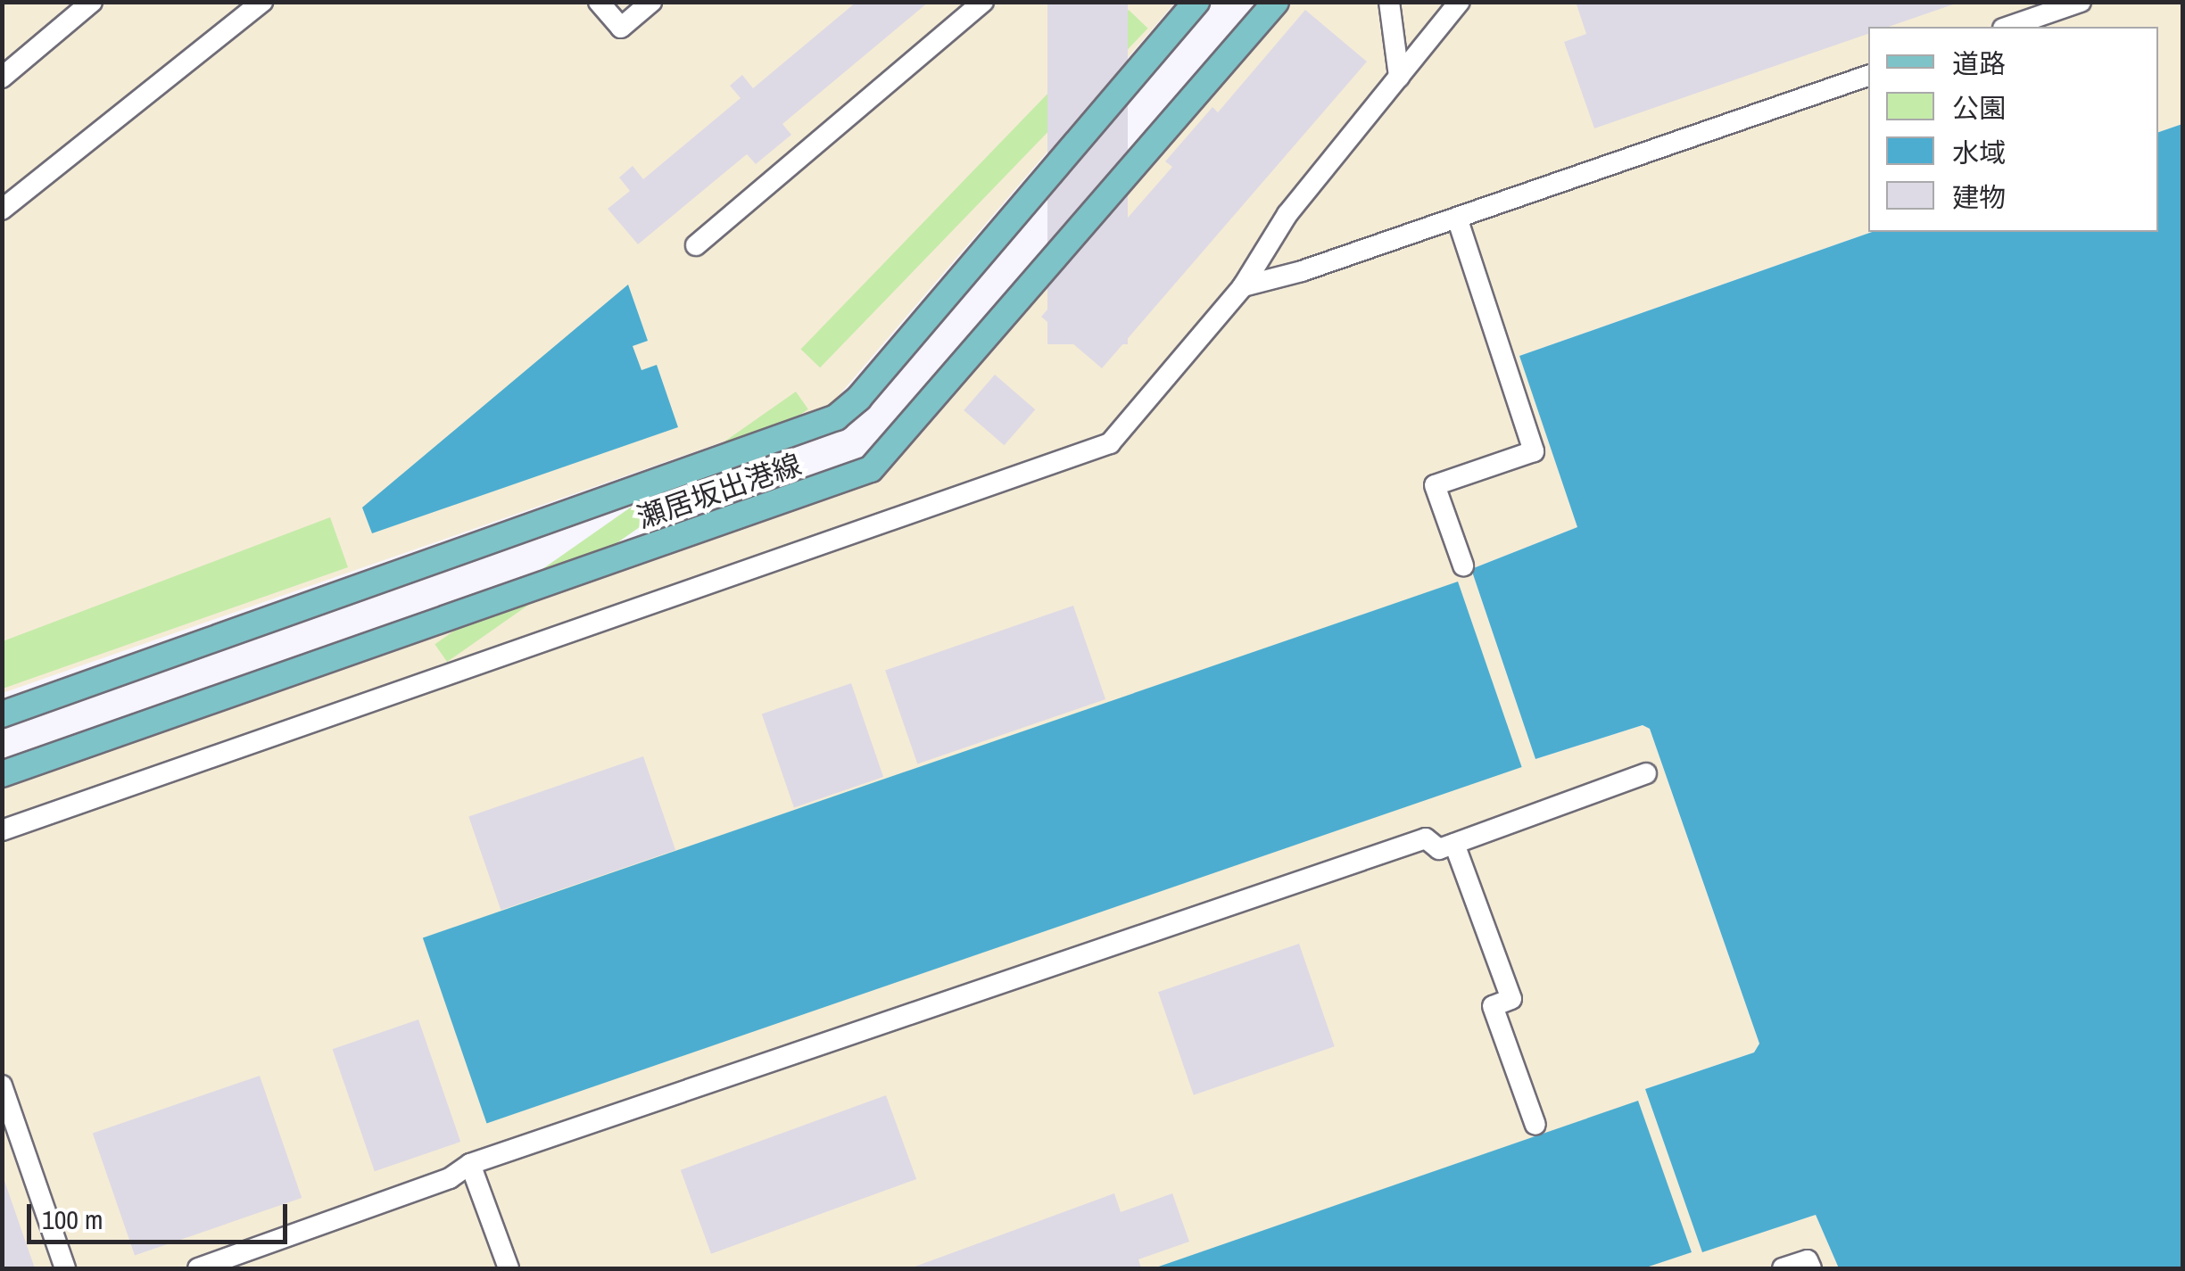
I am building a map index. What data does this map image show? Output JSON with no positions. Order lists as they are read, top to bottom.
{
  "streets": {
    "main road": ["瀬居坂出港線"]
  },
  "legend": [
    "道路",
    "公園",
    "水域",
    "建物"
  ],
  "scale_bar": "100 m"
}
